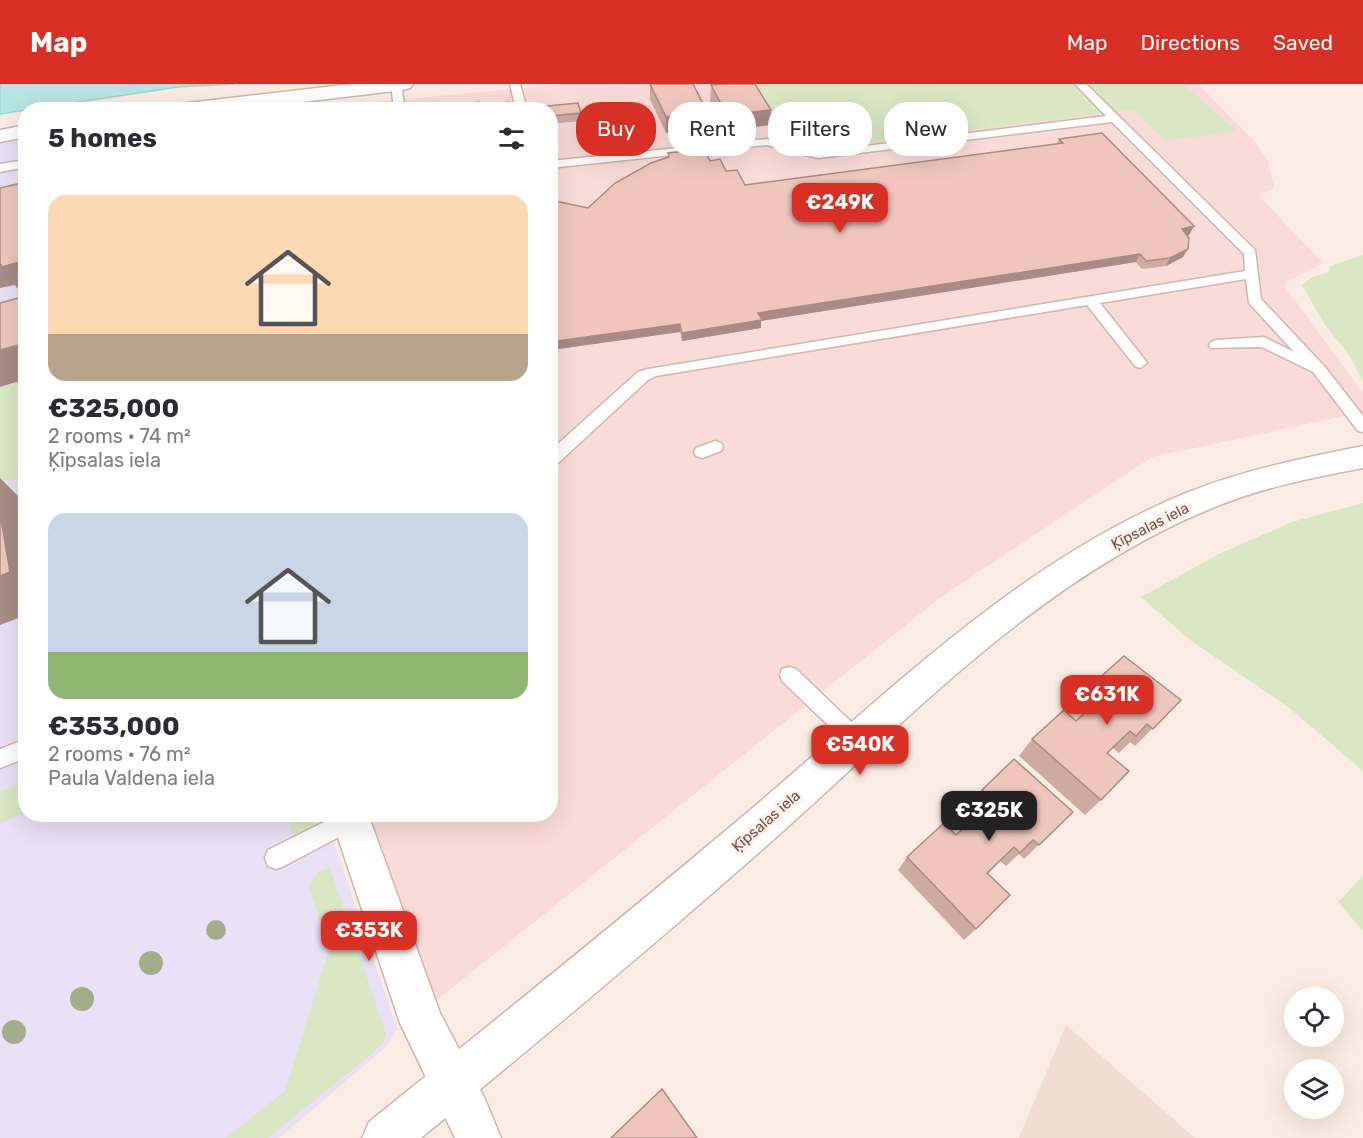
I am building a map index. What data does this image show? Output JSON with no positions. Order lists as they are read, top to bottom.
{
  "streets": {
    "street": ["Ķīpsalas iela"]
  },
  "page": {
    "header": "Map",
    "nav": ["Map", "Directions", "Saved"],
    "chip": [
      "Buy",
      "Rent",
      "Filters",
      "New"
    ],
    "heading": "5 homes",
    "list": [
      {
        "name": "€325,000",
        "note": "2 rooms · 74 m² · Ķīpsalas iela"
      },
      {
        "name": "€353,000",
        "note": "2 rooms · 76 m² · Paula Valdena iela"
      }
    ],
    "price": [
      "€249K",
      "€631K",
      "€540K",
      "€325K",
      "€353K"
    ]
  }
}
